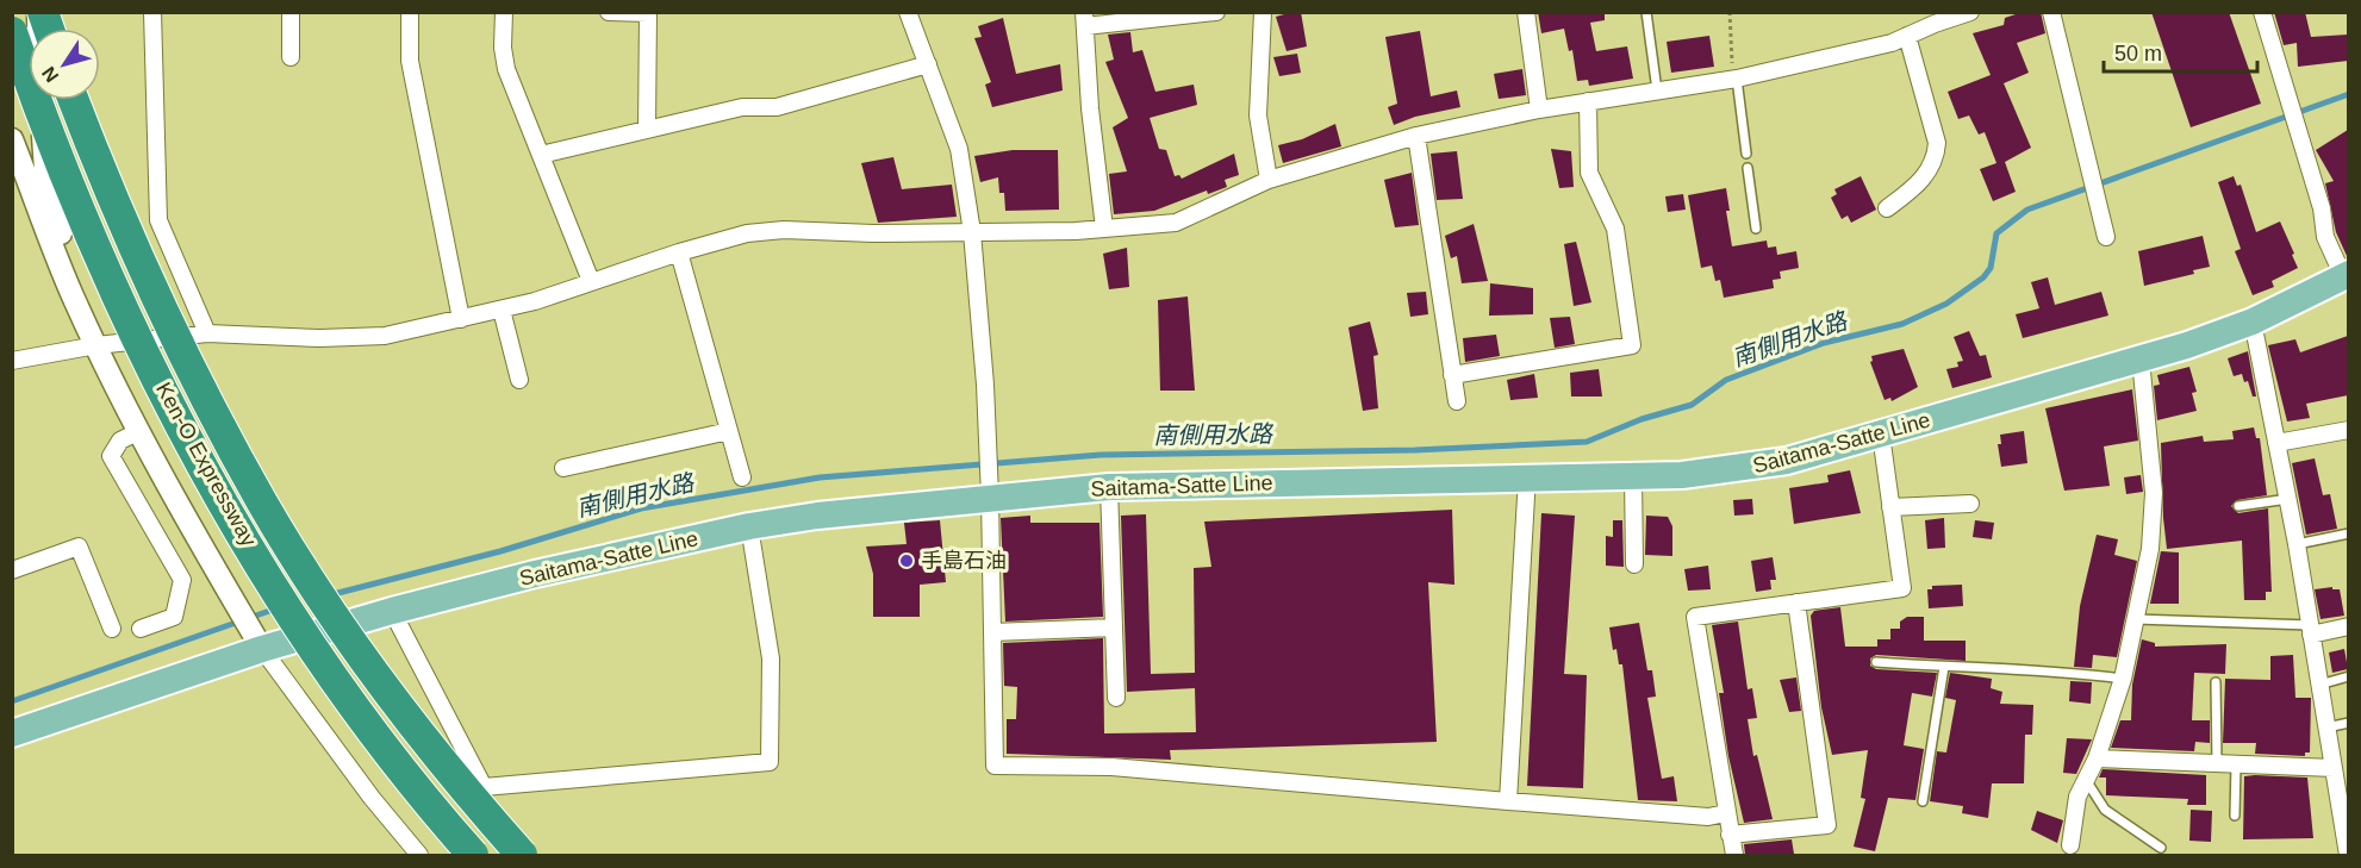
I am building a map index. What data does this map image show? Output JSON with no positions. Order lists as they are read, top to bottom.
{
  "streets": {
    "highway": ["Ken-O Expressway"],
    "main road": ["Saitama-Satte Line"]
  },
  "water": ["南側用水路"],
  "places": ["手島石油"],
  "scale_bar": "50 m",
  "north": "bottom left"
}
